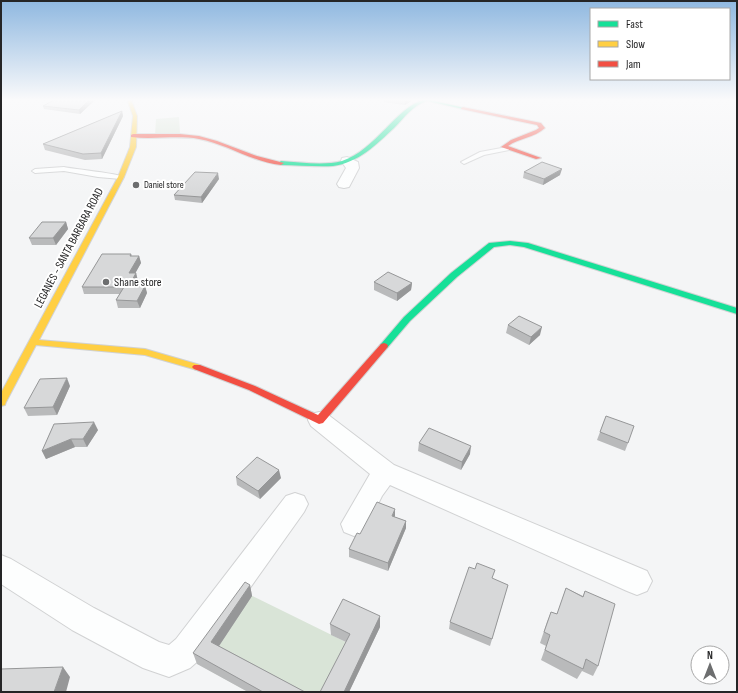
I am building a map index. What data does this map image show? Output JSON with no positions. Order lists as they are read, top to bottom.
{
  "streets": {
    "street": ["LEGANES - SANTA BARBARA ROAD"]
  },
  "places": ["Daniel store", "Shane store"],
  "legend": ["Fast", "Slow", "Jam"],
  "north": "top"
}
